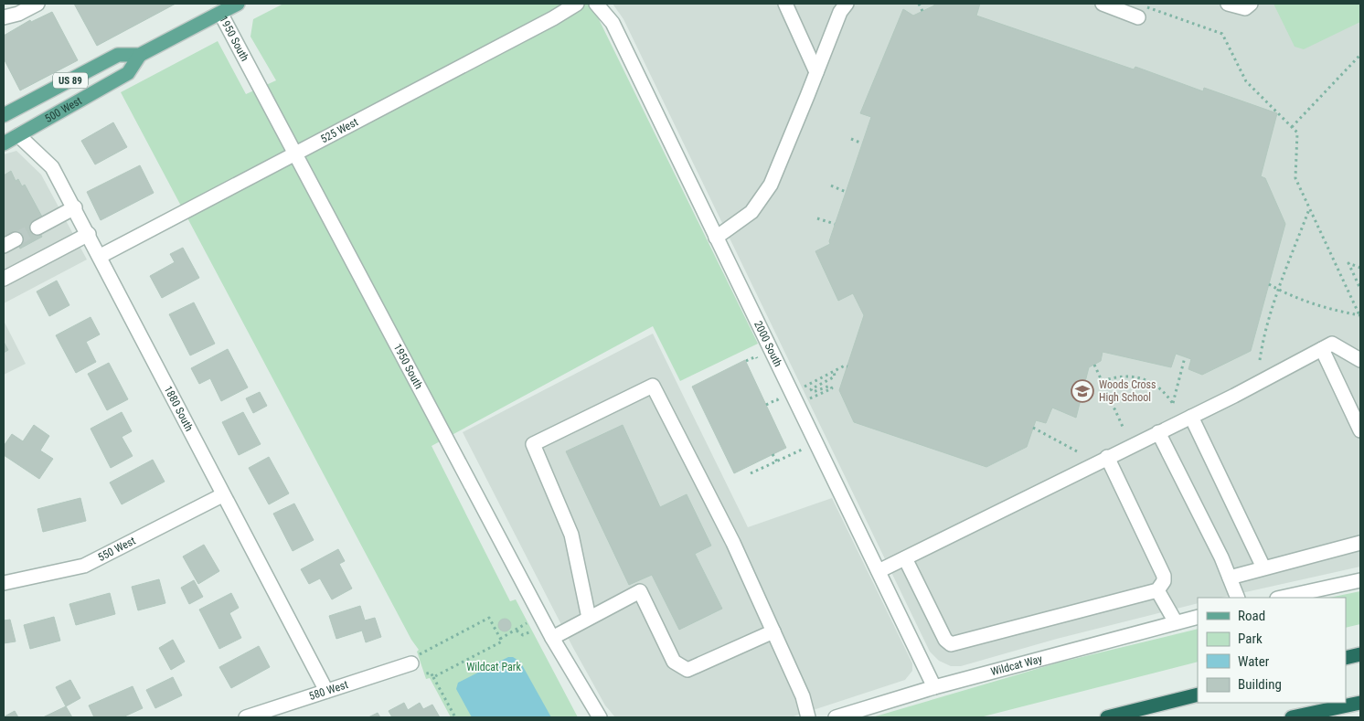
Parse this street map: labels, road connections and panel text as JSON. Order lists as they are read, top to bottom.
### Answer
{
  "streets": {
    "main road": ["US 89", "500 West"],
    "street": [
      "1950 South",
      "525 West",
      "2000 South",
      "1880 South",
      "550 West",
      "Wildcat Way",
      "580 West"
    ]
  },
  "crossings": [
    ["1950 South", "500 West"],
    ["1950 South", "525 West"],
    ["500 West", "1880 South"],
    ["525 West", "1880 South"],
    ["2000 South", "Wildcat Way"],
    ["1880 South", "550 West"],
    ["1880 South", "580 West"]
  ],
  "parks": ["Wildcat Park"],
  "places": {
    "school or university": ["Woods Cross High School"]
  },
  "legend": [
    "Road",
    "Park",
    "Water",
    "Building"
  ]
}
